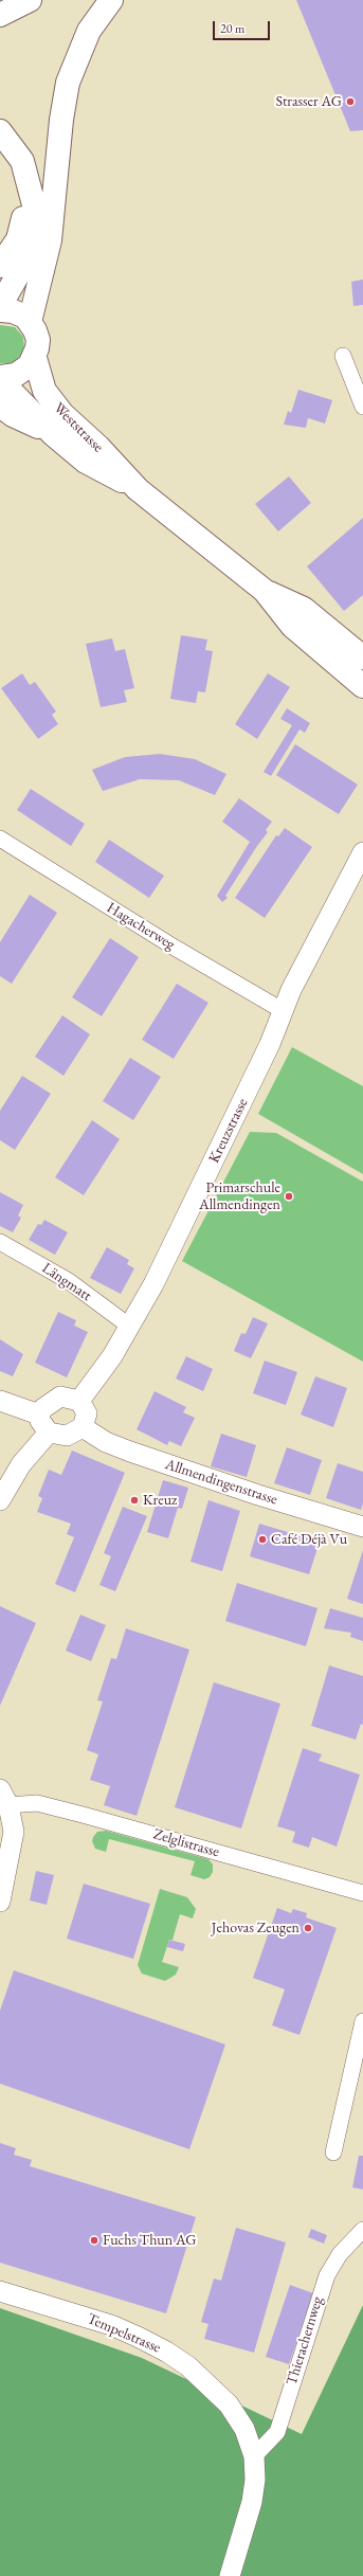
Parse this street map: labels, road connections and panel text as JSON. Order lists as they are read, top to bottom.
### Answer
{
  "streets": {
    "main road": ["Weststrasse"],
    "street": [
      "Hagacherweg",
      "Kreuzstrasse",
      "Längmatt",
      "Allmendingenstrasse",
      "Zelglistrasse",
      "Tempelstrasse",
      "Thierachernweg"
    ]
  },
  "crossings": [
    ["Hagacherweg", "Kreuzstrasse"],
    ["Kreuzstrasse", "Längmatt"],
    ["Kreuzstrasse", "Allmendingenstrasse"],
    ["Tempelstrasse", "Thierachernweg"]
  ],
  "places": [
    "Strasser AG",
    "Primarschule Allmendingen",
    "Kreuz",
    "Café Déjà Vu",
    "Jehovas Zeugen",
    "Fuchs Thun AG"
  ],
  "scale_bar": "20 m"
}
